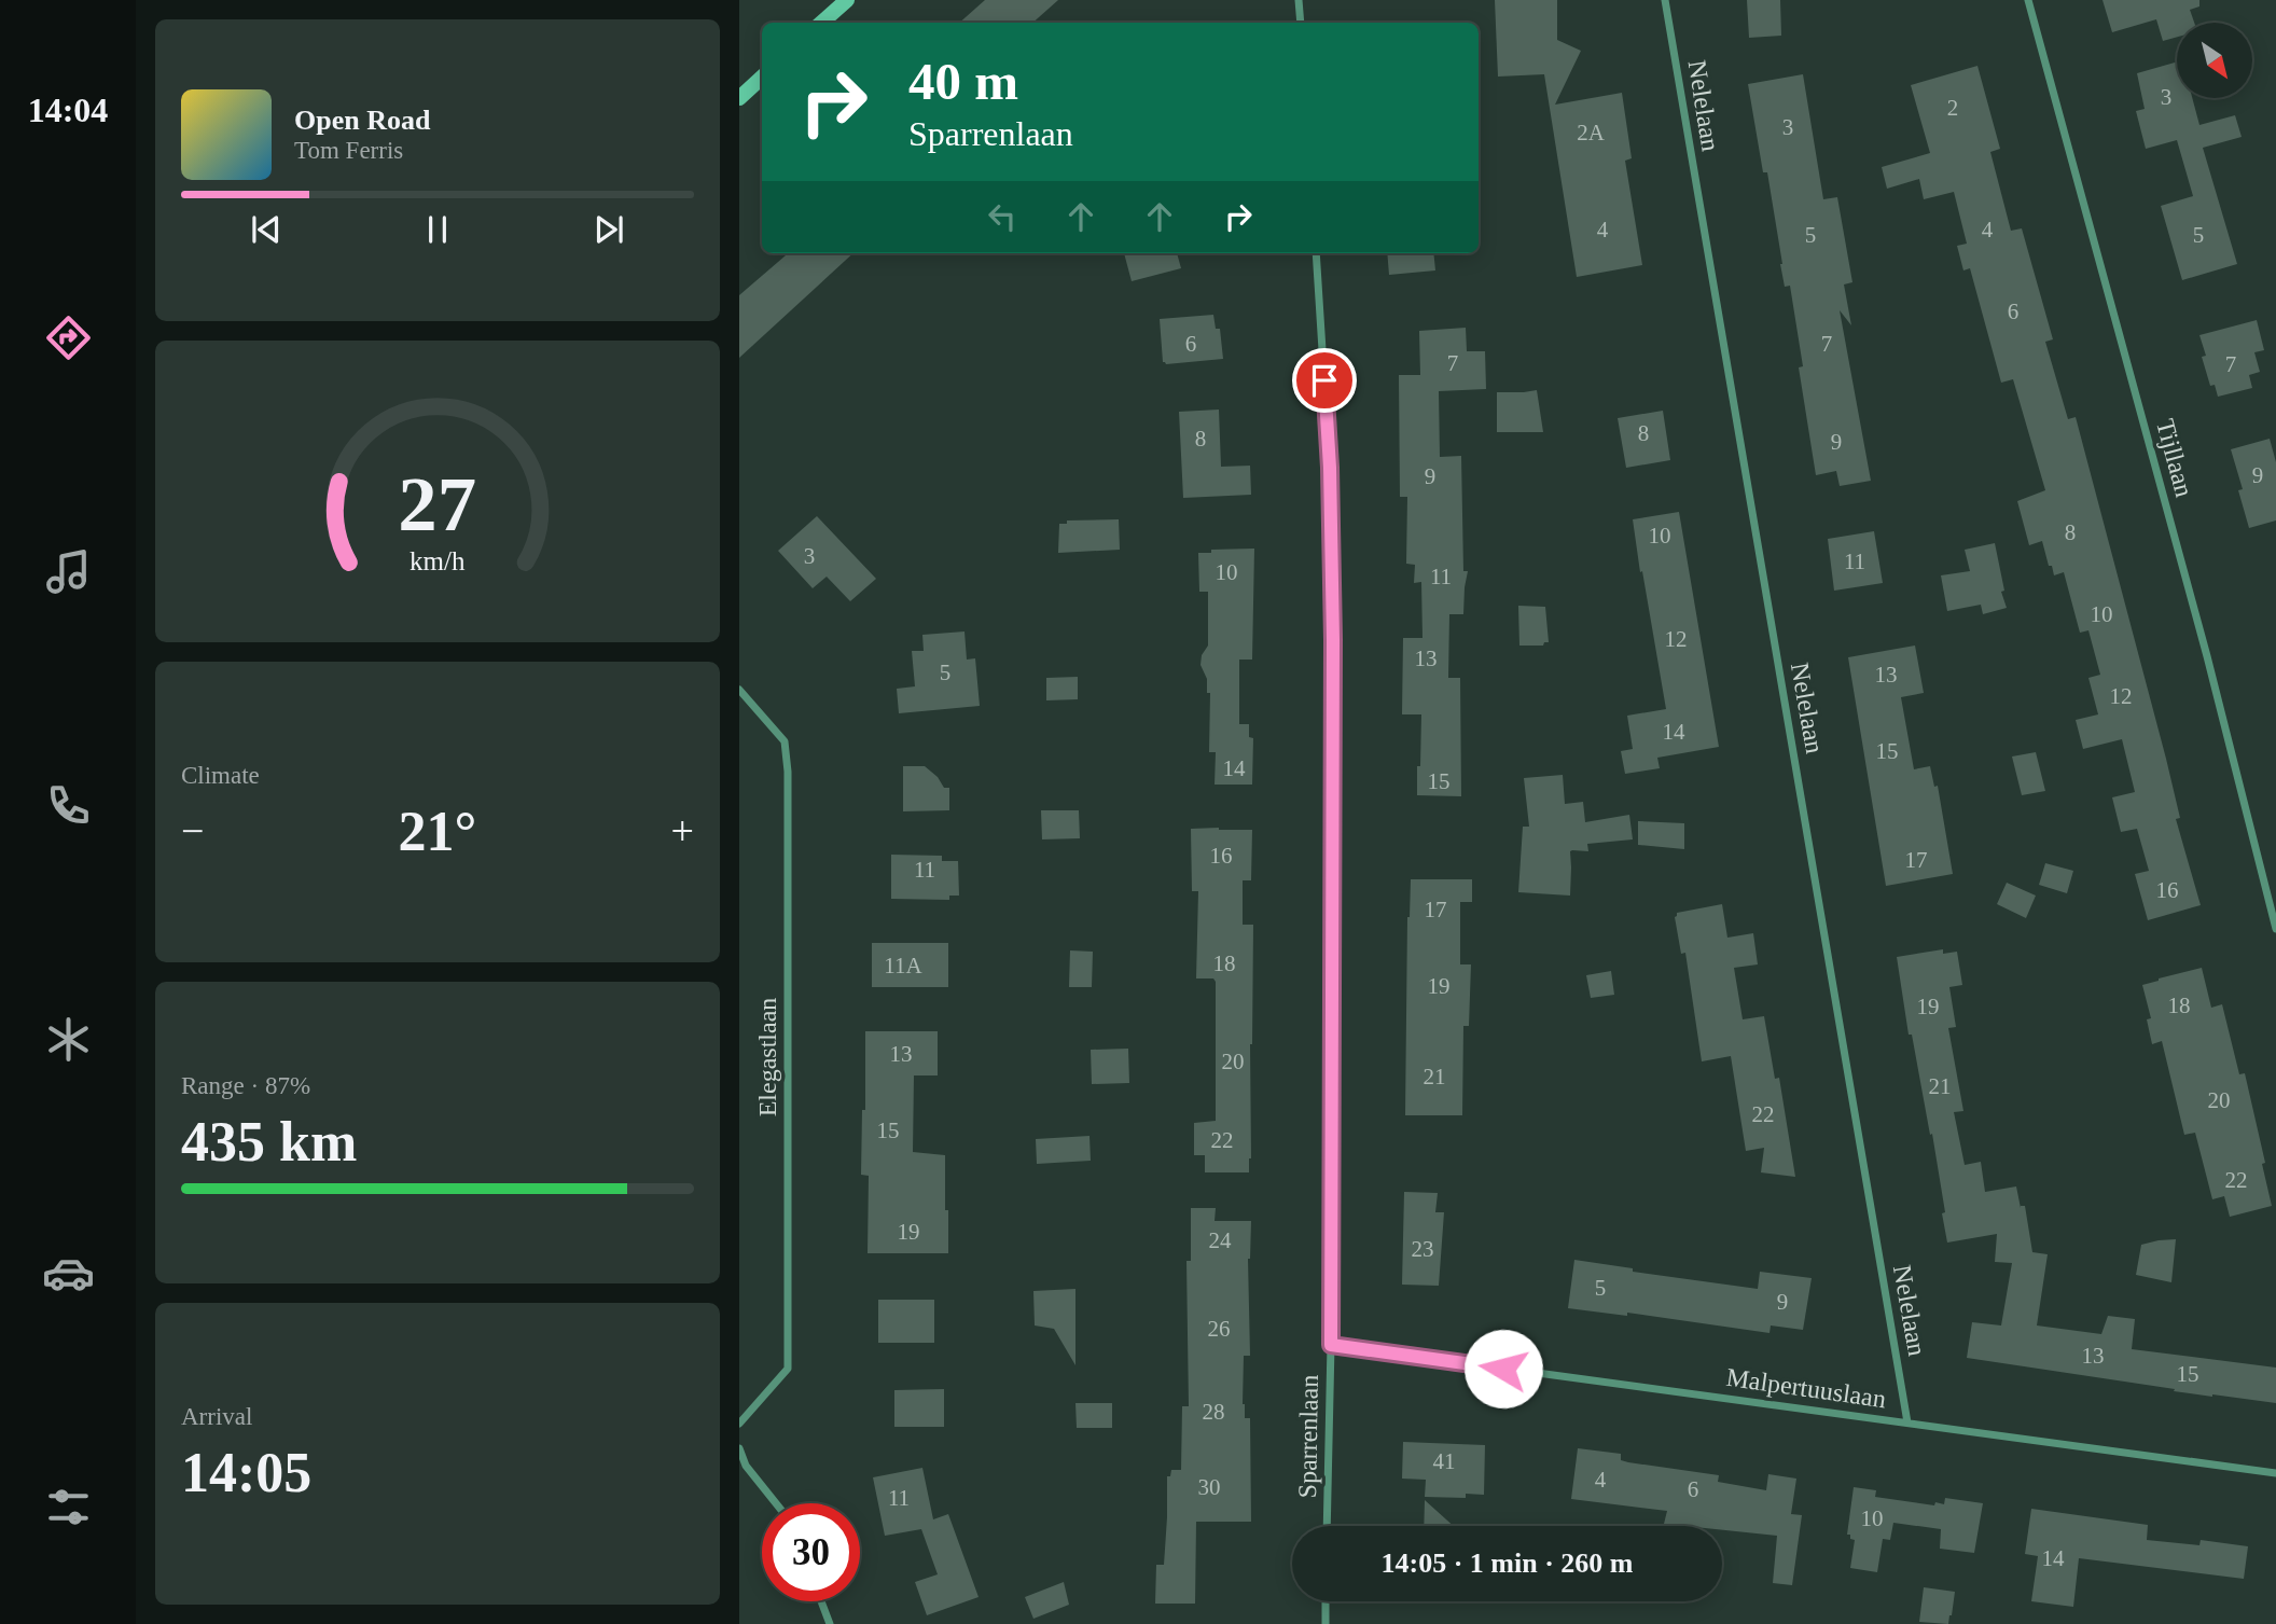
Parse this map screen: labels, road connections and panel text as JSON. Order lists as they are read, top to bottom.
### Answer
{
  "streets": {
    "street": [
      "Nelelaan",
      "Tijllaan",
      "Elegastlaan",
      "Malpertuuslaan",
      "Sparrenlaan"
    ]
  },
  "crossings": [
    ["Nelelaan", "Malpertuuslaan"],
    ["Malpertuuslaan", "Sparrenlaan"]
  ],
  "house_numbers": [
    "3",
    "2",
    "3",
    "2A",
    "4",
    "4",
    "5",
    "5",
    "6",
    "6",
    "7",
    "7",
    "7",
    "8",
    "8",
    "9",
    "9",
    "9",
    "8",
    "10",
    "3",
    "11",
    "10",
    "11",
    "10",
    "12",
    "13",
    "5",
    "13",
    "12",
    "14",
    "15",
    "14",
    "15",
    "16",
    "17",
    "11",
    "16",
    "17",
    "18",
    "11A",
    "19",
    "18",
    "19",
    "13",
    "20",
    "21",
    "21",
    "20",
    "22",
    "15",
    "22",
    "22",
    "19",
    "24",
    "23",
    "5",
    "9",
    "26",
    "13",
    "15",
    "28",
    "41",
    "4",
    "30",
    "6",
    "11",
    "10",
    "14"
  ],
  "north": "bottom right",
  "page": {
    "tabs": "14:04",
    "turn": ["40 m", "Sparrenlaan"],
    "song": ["Open Road", "Tom Ferris"],
    "tile": [
      "Climate",
      ["Range · 87%", "435 km"],
      ["Arrival", "14:05"]
    ],
    "heat": ["−", "21°", "+"],
    "limit": "30",
    "trip": "14:05 · 1 min · 260 m",
    "gauge": ["27", "km/h"]
  }
}
